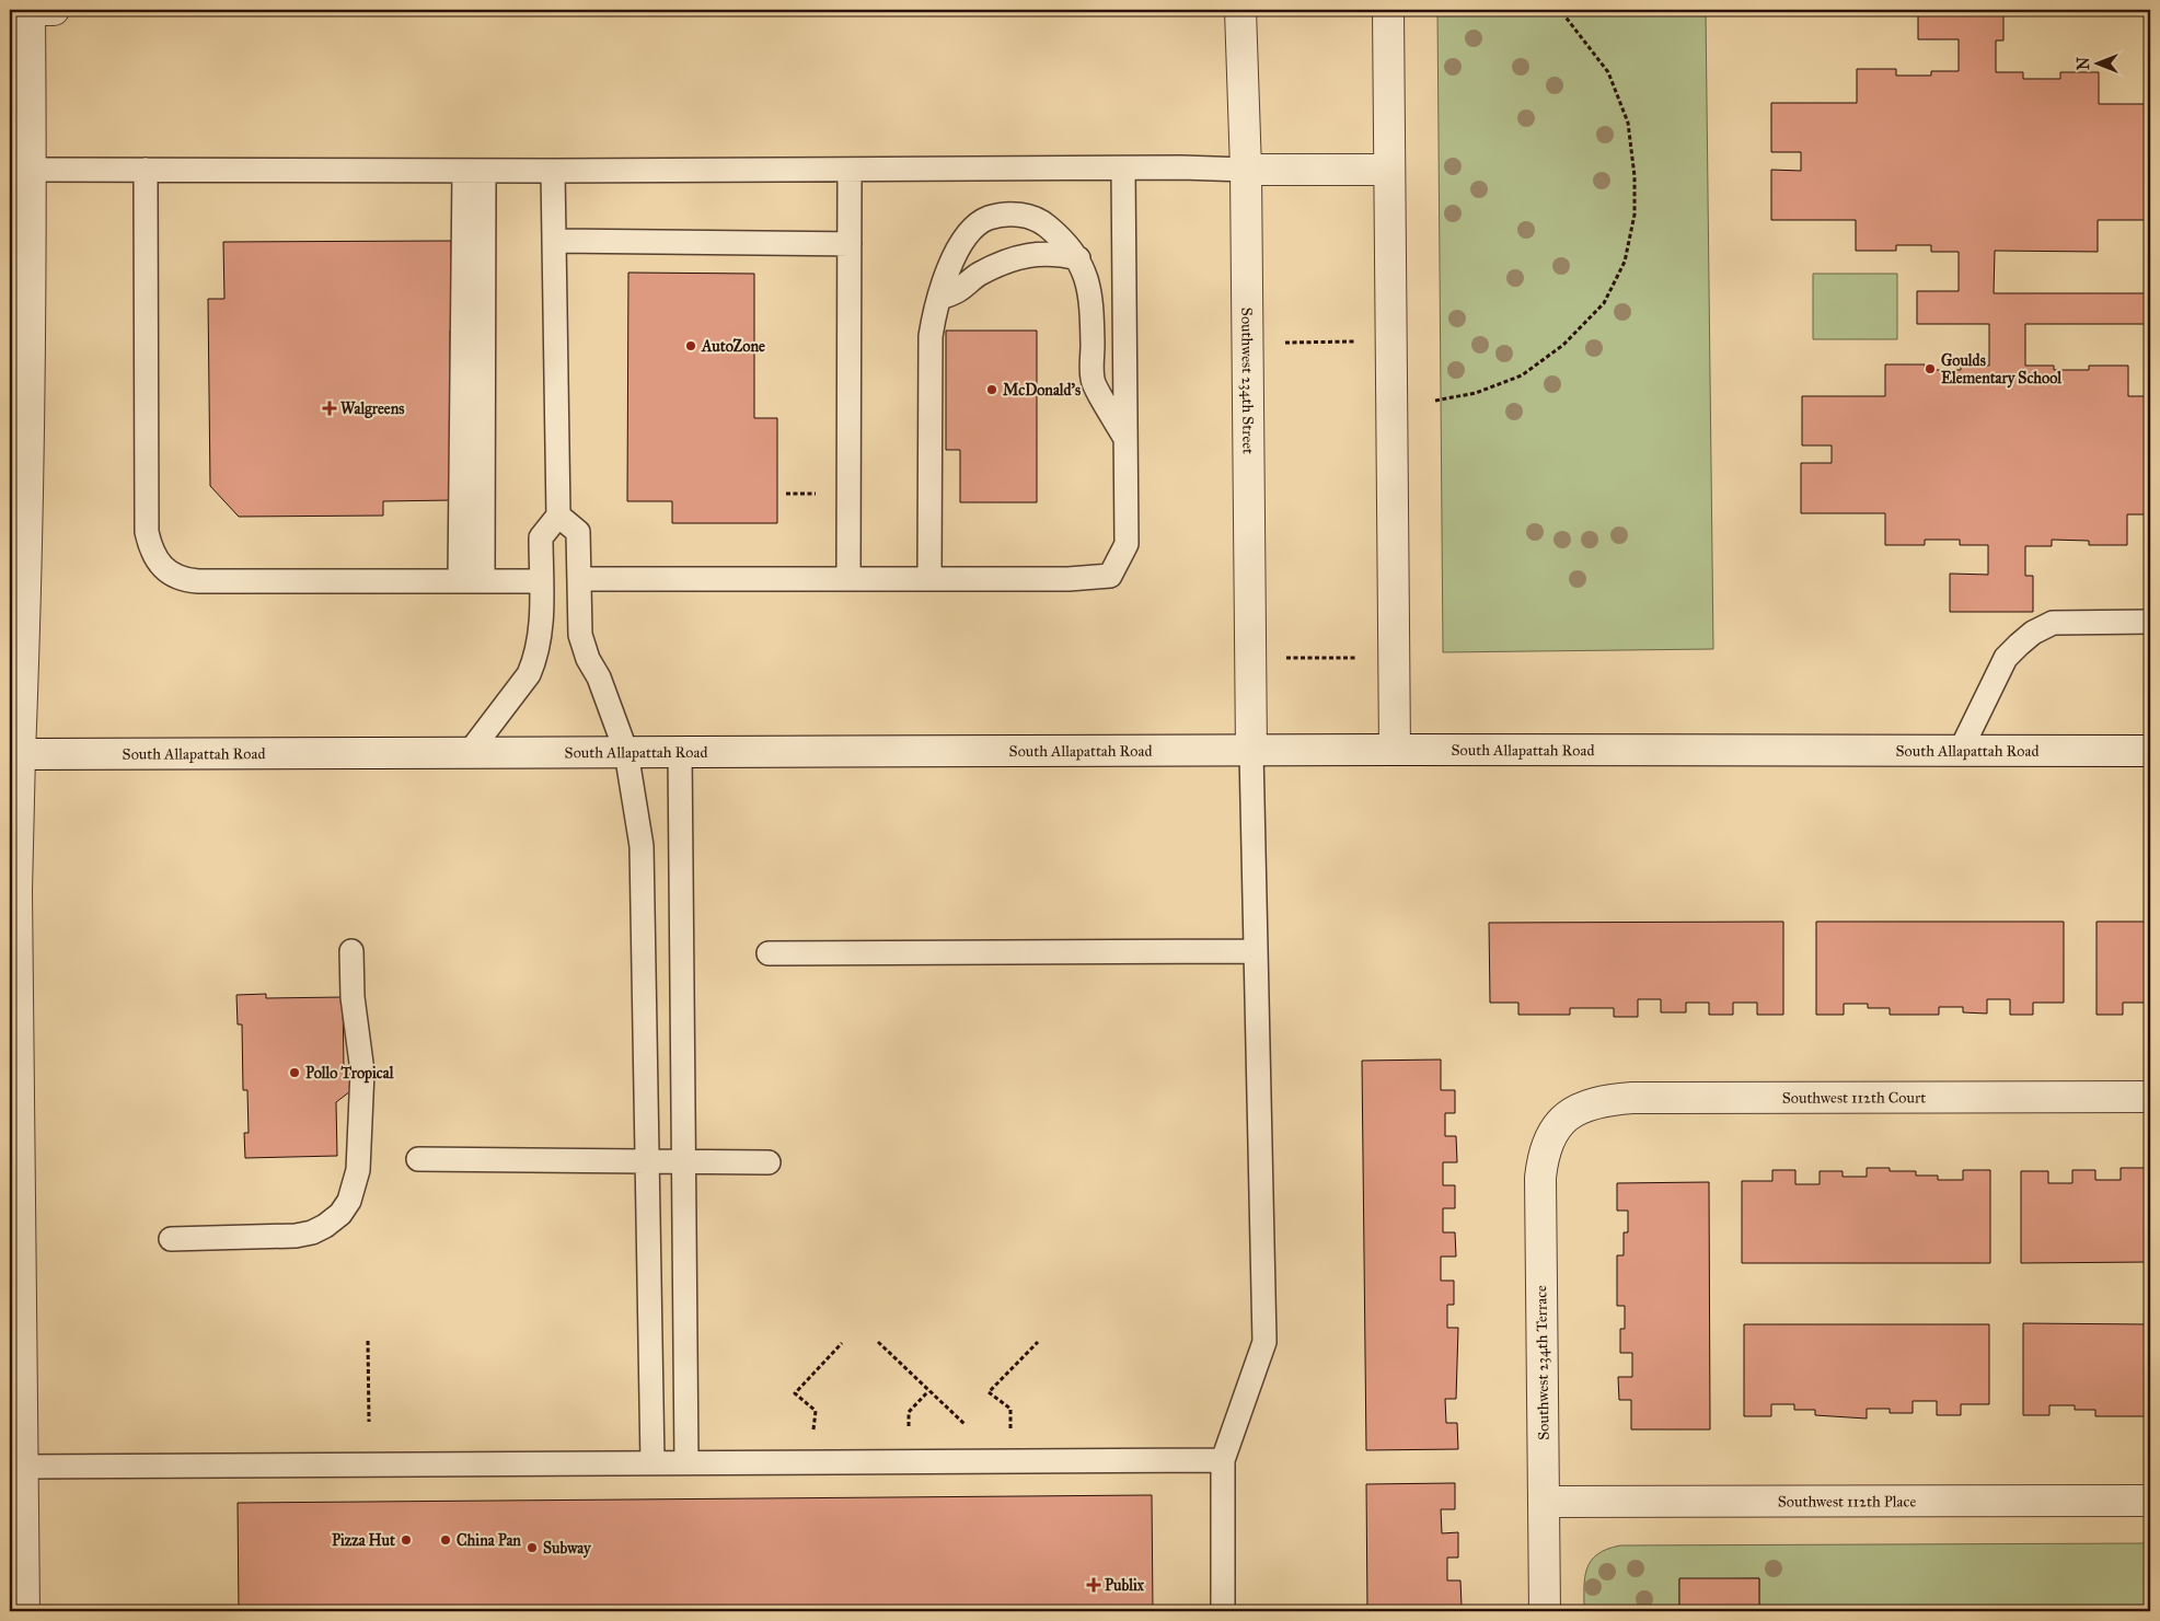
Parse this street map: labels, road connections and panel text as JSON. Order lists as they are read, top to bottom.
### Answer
{
  "streets": {
    "street": [
      "Southwest 234th Street",
      "South Allapattah Road",
      "Southwest 112th Court",
      "Southwest 234th Terrace",
      "Southwest 112th Place"
    ]
  },
  "crossings": [
    ["Southwest 234th Street", "South Allapattah Road"],
    ["Southwest 112th Court", "Southwest 234th Terrace"],
    ["Southwest 234th Terrace", "Southwest 112th Place"]
  ],
  "places": {
    "other": [
      "AutoZone",
      "Goulds Elementary School",
      "McDonald's",
      "Pollo Tropical",
      "Pizza Hut",
      "China Pan",
      "Subway"
    ],
    "health": ["Walgreens", "Publix"]
  },
  "north": "left"
}
